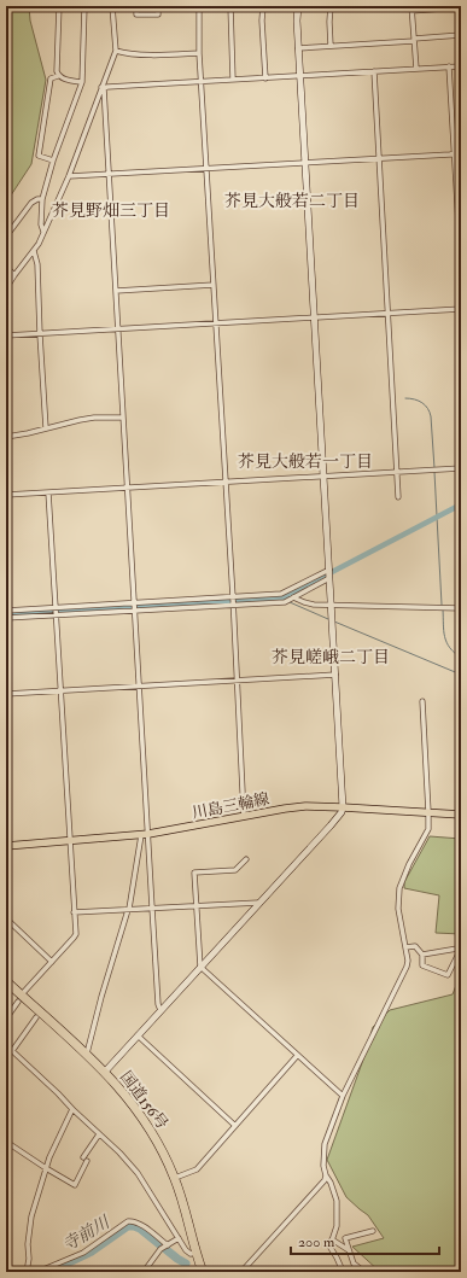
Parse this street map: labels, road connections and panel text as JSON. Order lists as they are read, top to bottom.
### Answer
{
  "streets": {
    "highway": ["国道156号"],
    "main road": ["川島三輪線"]
  },
  "districts": [
    "芥見大般若二丁目",
    "芥見野畑三丁目",
    "芥見大般若一丁目",
    "芥見嵯峨二丁目"
  ],
  "water": ["寺前川"],
  "scale_bar": "200 m"
}
